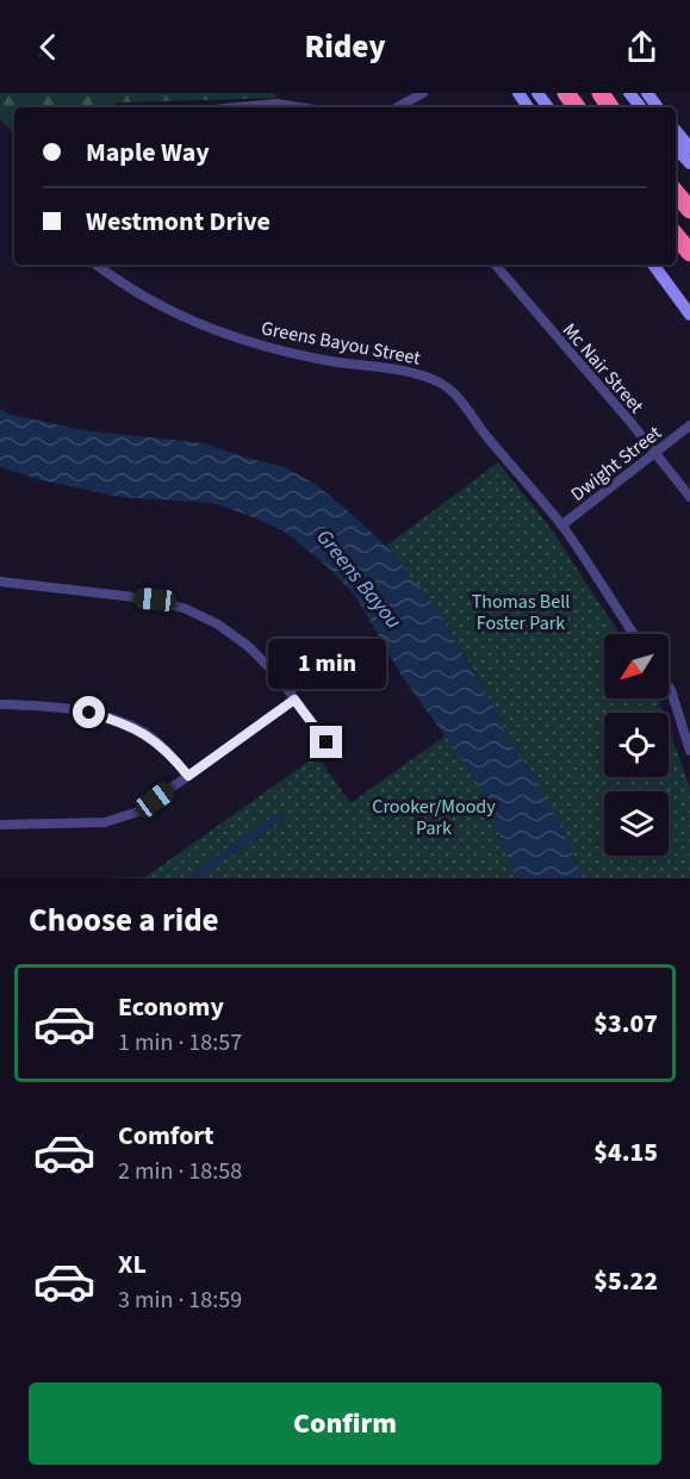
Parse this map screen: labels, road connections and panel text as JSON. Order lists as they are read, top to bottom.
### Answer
{
  "streets": {
    "street": ["Greens Bayou Street", "Mc Nair Street", "Dwight Street"]
  },
  "crossings": [
    ["Greens Bayou Street", "Dwight Street"],
    ["Mc Nair Street", "Dwight Street"]
  ],
  "water": ["Greens Bayou"],
  "parks": ["Thomas Bell Foster Park", "Crooker/Moody Park"],
  "north": "bottom left",
  "page": {
    "header": "Ridey",
    "banner": ["Maple Way", "Westmont Drive"],
    "bubble": "1 min",
    "heading": "Choose a ride",
    "list": [
      {
        "name": "Economy",
        "note": "1 min · 18:57",
        "value": "$3.07"
      },
      {
        "name": "Comfort",
        "note": "2 min · 18:58",
        "value": "$4.15"
      },
      {
        "name": "XL",
        "note": "3 min · 18:59",
        "value": "$5.22"
      }
    ],
    "buttons": "Confirm"
  }
}
